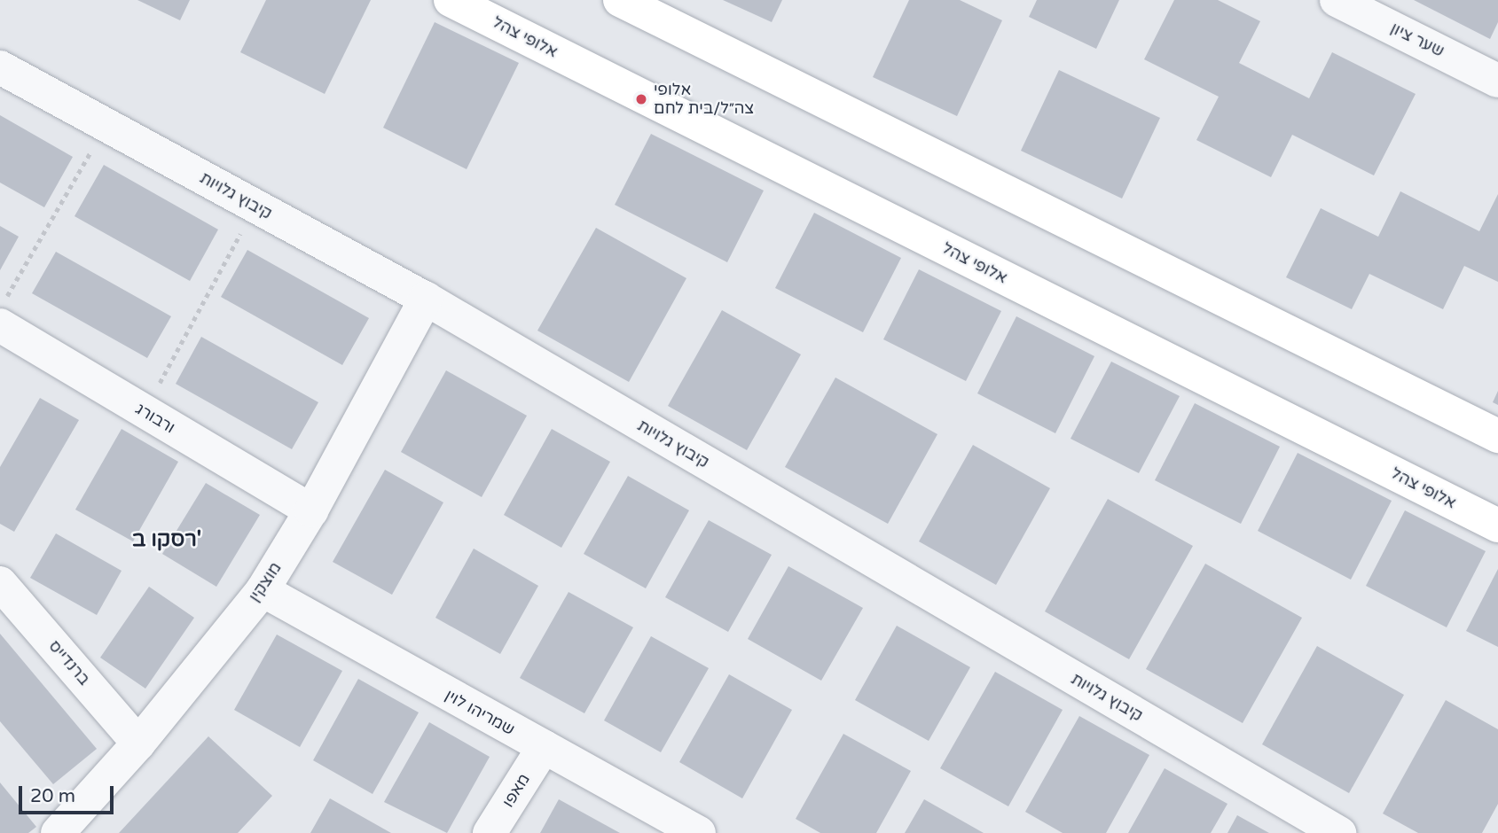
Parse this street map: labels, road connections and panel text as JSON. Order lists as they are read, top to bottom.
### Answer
{
  "streets": {
    "main road": ["אלופי צהל"],
    "street": [
      "שער ציון",
      "קיבוץ גלויות",
      "ורבורג",
      "מוצקין",
      "ברנדייס",
      "שמריהו לוין",
      "מאפו"
    ]
  },
  "crossings": [
    ["קיבוץ גלויות", "מוצקין"],
    ["ורבורג", "מוצקין"],
    ["מוצקין", "ברנדייס"],
    ["מוצקין", "שמריהו לוין"],
    ["שמריהו לוין", "מאפו"]
  ],
  "districts": ["רסקו ב'"],
  "places": ["אלופי צה״ל/בית לחם"],
  "scale_bar": "20 m"
}
